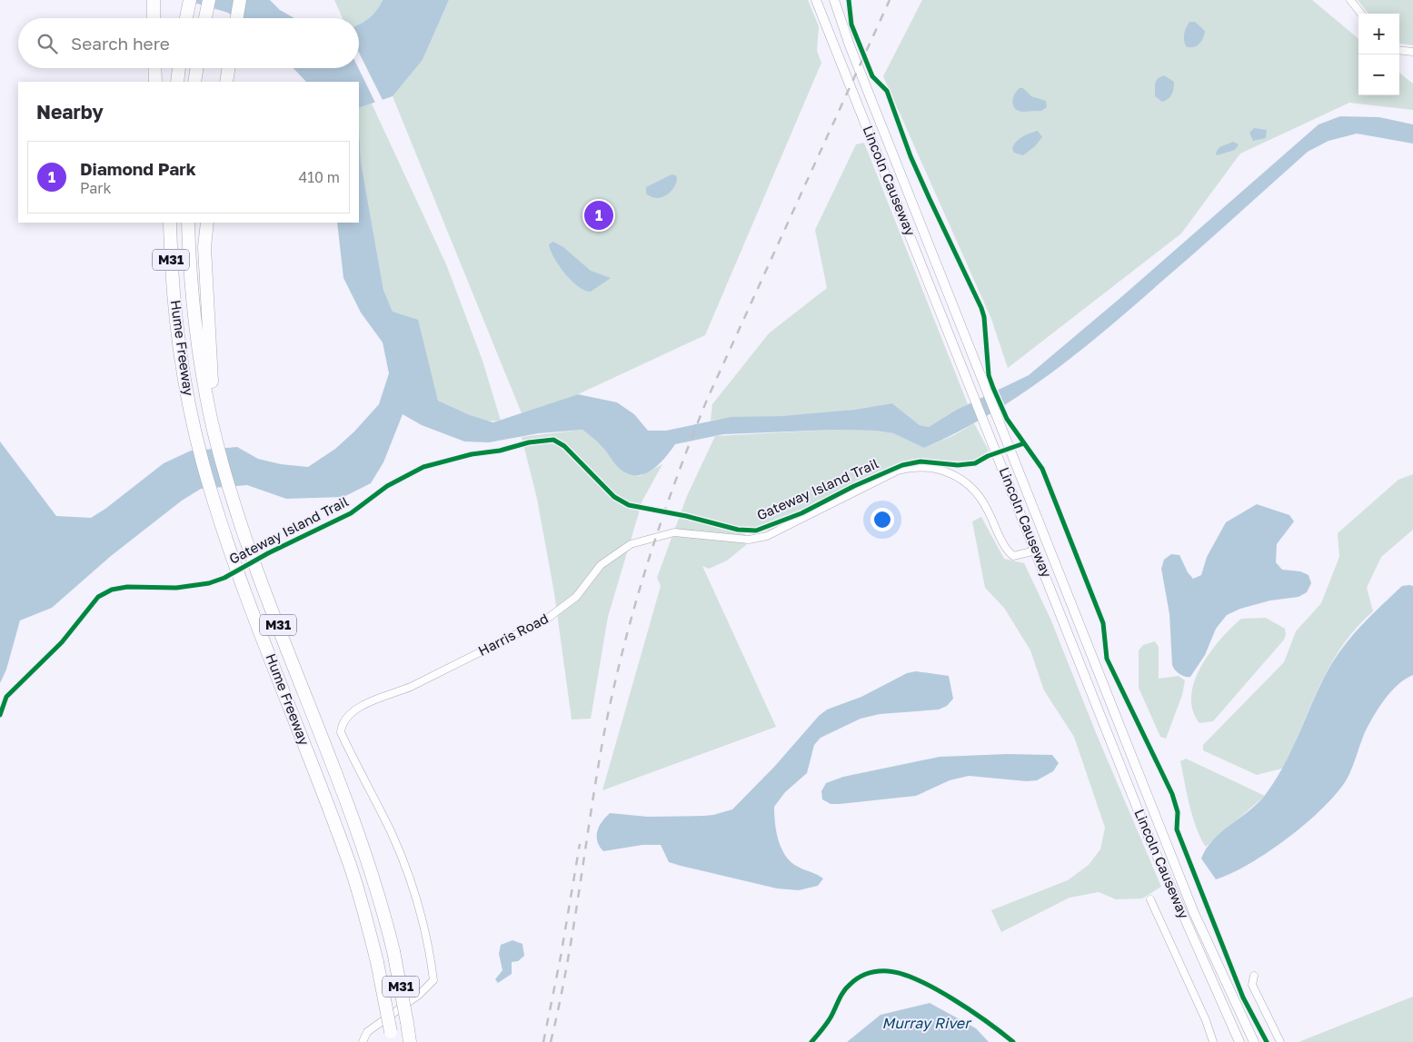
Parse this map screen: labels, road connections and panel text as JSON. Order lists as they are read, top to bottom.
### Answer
{
  "streets": {
    "highway": ["M31", "Hume Freeway"],
    "main road": ["Lincoln Causeway"],
    "street": ["Harris Road"],
    "cycle path": ["Gateway Island Trail"]
  },
  "crossings": [
    ["Lincoln Causeway", "Harris Road"]
  ],
  "water": ["Murray River"],
  "page": {
    "map_buttons": ["+", "−"],
    "search": "Search here",
    "heading": "Nearby",
    "list": [
      {
        "mark": "1",
        "name": "Diamond Park",
        "note": "Park",
        "value": "410 m"
      }
    ],
    "pins": "1"
  }
}
